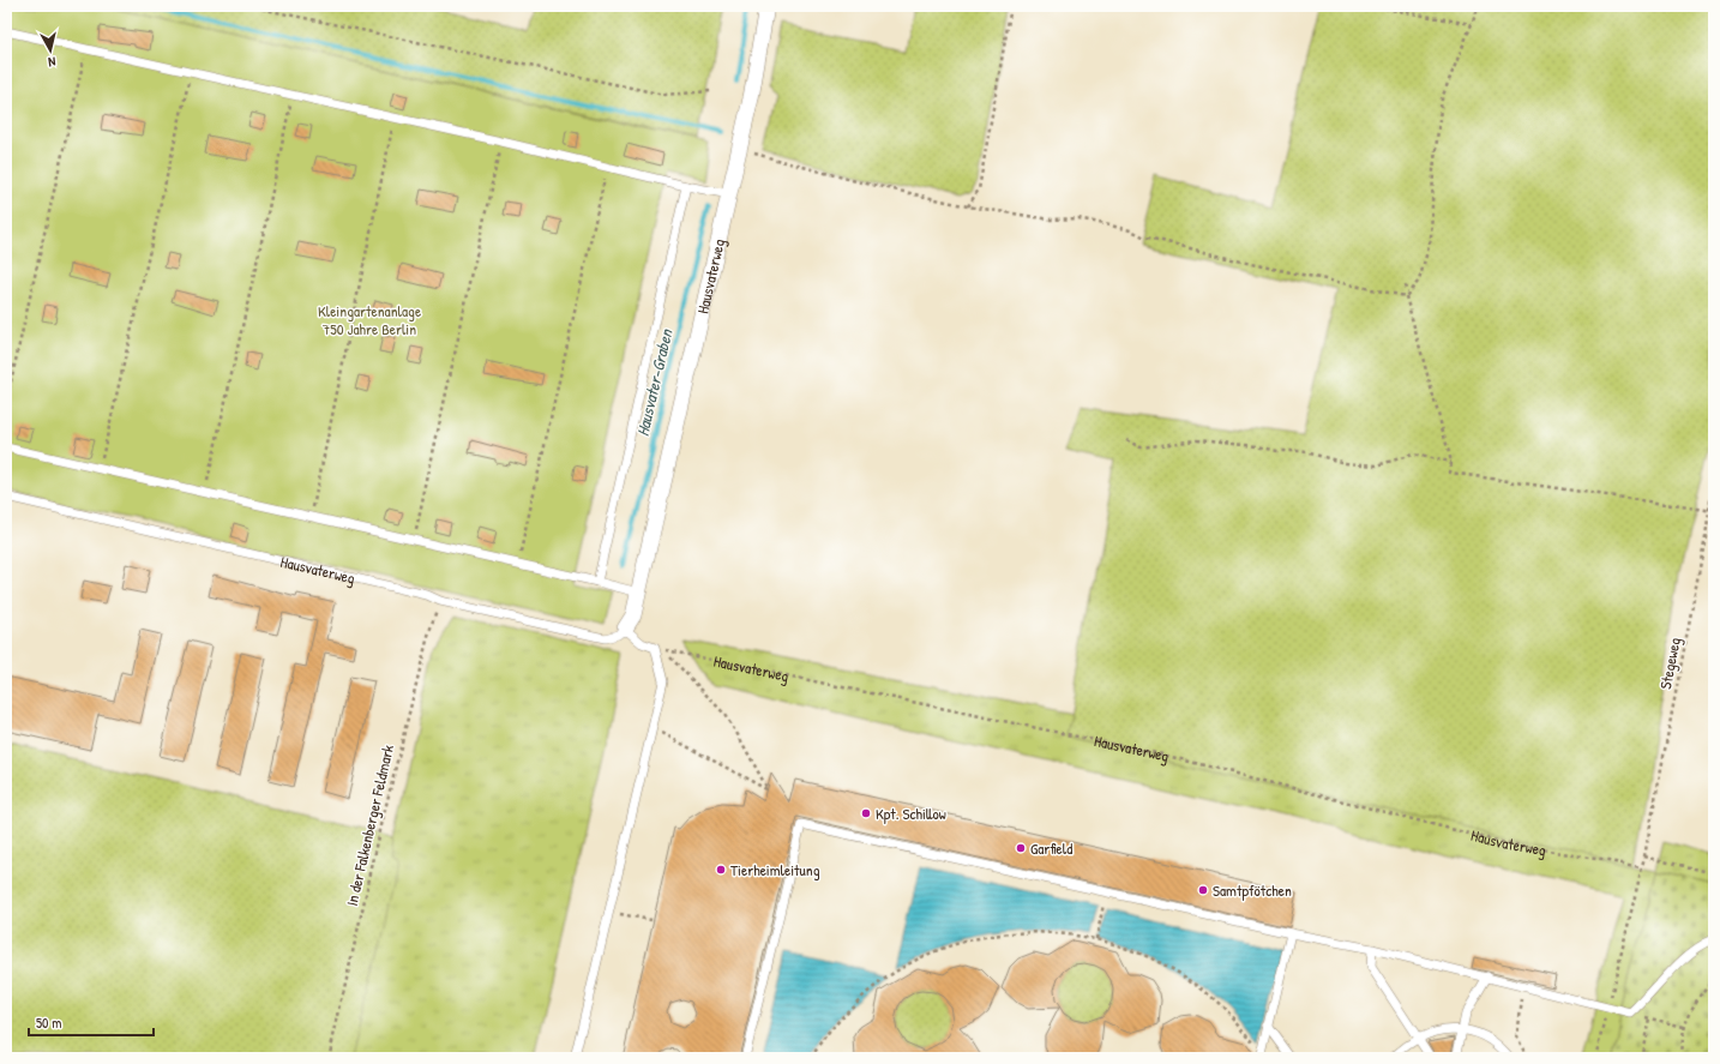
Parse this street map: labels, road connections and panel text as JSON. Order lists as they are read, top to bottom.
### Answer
{
  "streets": {
    "street": ["Hausvaterweg"],
    "path": ["Stegeweg", "In der Falkenberger Feldmark"]
  },
  "crossings": [
    ["Hausvaterweg", "Stegeweg"],
    ["Hausvaterweg", "In der Falkenberger Feldmark"]
  ],
  "water": ["Hausvater-Graben"],
  "parks": ["Kleingartenanlage 750 Jahre Berlin"],
  "places": [
    "Kpt. Schillow",
    "Garfield",
    "Tierheimleitung",
    "Samtpfötchen"
  ],
  "scale_bar": "50 m",
  "north": "bottom"
}
